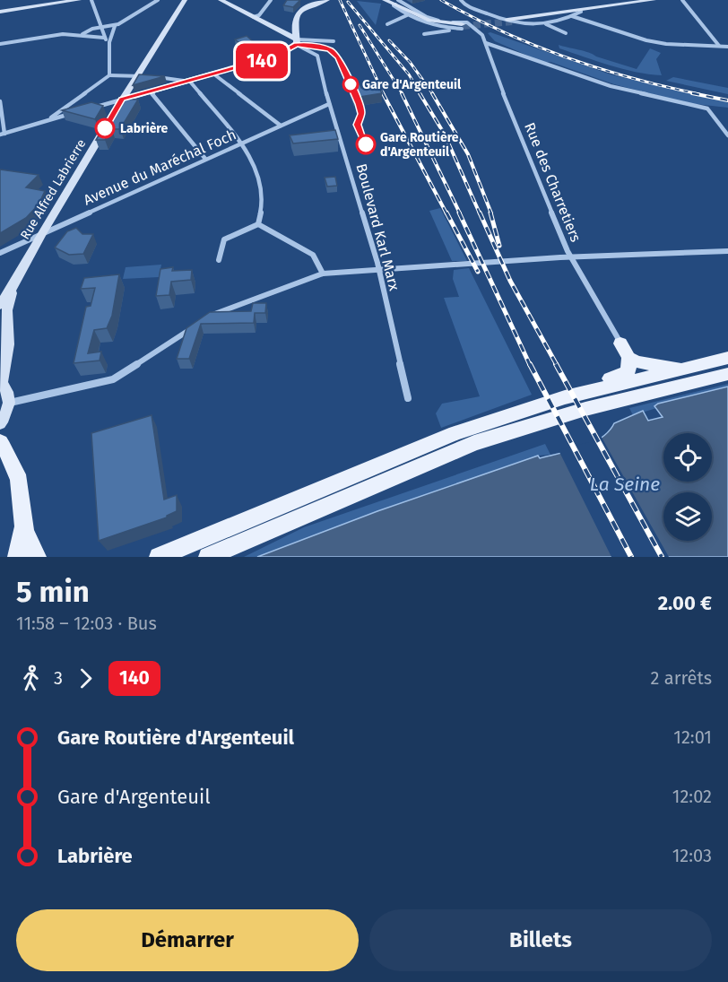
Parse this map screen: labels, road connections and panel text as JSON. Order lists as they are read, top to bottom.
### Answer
{
  "streets": {
    "main road": ["Rue Alfred Labrierre"],
    "street": ["Avenue du Maréchal Foch", "Rue des Charretiers", "Boulevard Karl Marx"]
  },
  "crossings": [
    ["Avenue du Maréchal Foch", "Rue Alfred Labrierre"],
    ["Avenue du Maréchal Foch", "Boulevard Karl Marx"]
  ],
  "water": ["La Seine"],
  "places": ["Gare d'Argenteuil", "Labrière", "Gare Routière d'Argenteuil"],
  "lines": ["bus line 140"],
  "page": {
    "on_map": "140",
    "heading": ["5 min", "11:58 – 12:03 · Bus", "2.00 €"],
    "legs": ["3", "140", "2 arrêts"],
    "list": [
      {
        "name": "Gare Routière d'Argenteuil",
        "value": "12:01"
      },
      {
        "name": "Gare d'Argenteuil",
        "value": "12:02"
      },
      {
        "name": "Labrière",
        "value": "12:03"
      }
    ],
    "buttons": ["Démarrer", "Billets"]
  }
}
